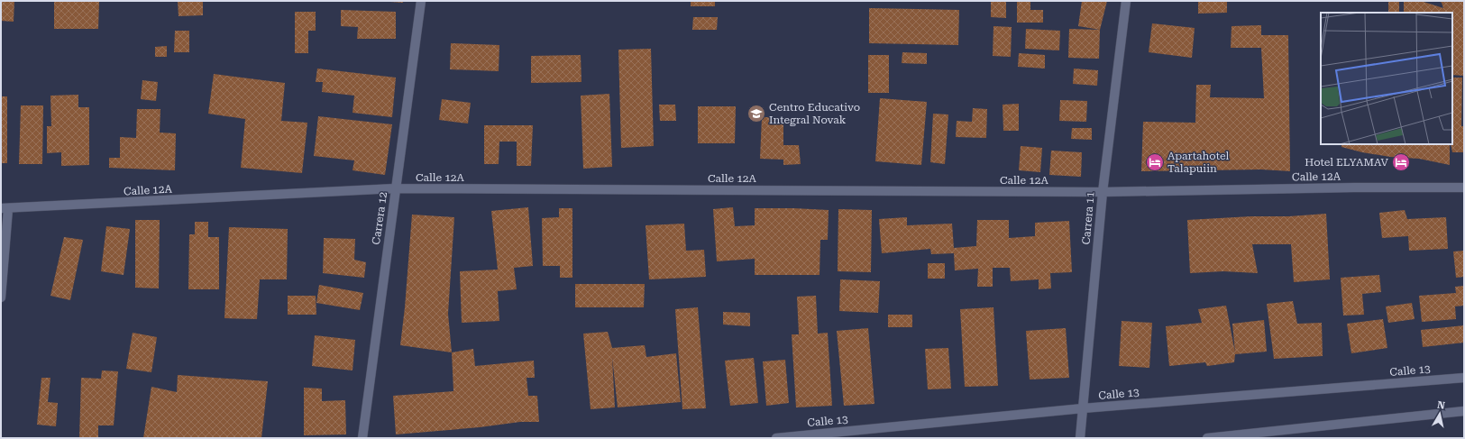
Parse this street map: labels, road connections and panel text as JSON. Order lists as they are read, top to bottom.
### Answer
{
  "streets": {
    "street": [
      "Calle 12A",
      "Carrera 12",
      "Carrera 11",
      "Calle 13"
    ]
  },
  "crossings": [
    ["Calle 12A", "Carrera 12"],
    ["Calle 12A", "Carrera 11"],
    ["Carrera 11", "Calle 13"]
  ],
  "places": {
    "school or university": ["Centro Educativo Integral Novak"],
    "hotel": ["Apartahotel Talapuiin", "Hotel ELYAMAV"]
  },
  "north": "top"
}
